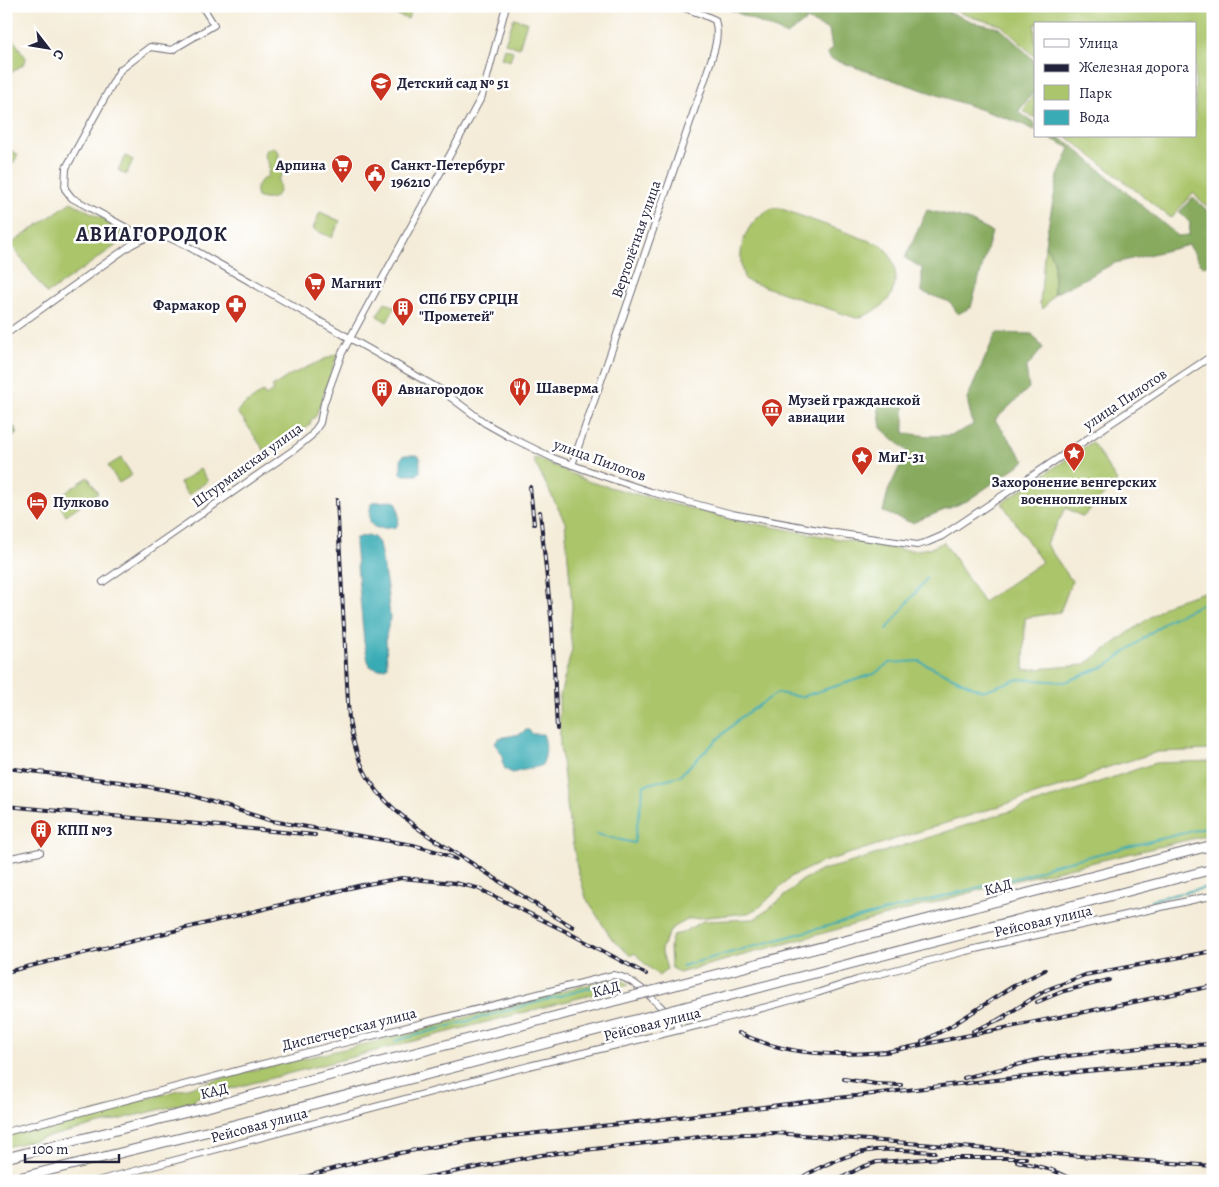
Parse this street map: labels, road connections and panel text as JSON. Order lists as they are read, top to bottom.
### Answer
{
  "streets": {
    "highway": ["КАД"],
    "street": [
      "Вертолётная улица",
      "улица Пилотов",
      "Штурманская улица",
      "Рейсовая улица",
      "Диспетчерская улица"
    ]
  },
  "crossings": [
    ["Вертолётная улица", "улица Пилотов"],
    ["улица Пилотов", "Штурманская улица"],
    ["Рейсовая улица", "Диспетчерская улица"]
  ],
  "districts": ["АВИАГОРОДОК"],
  "places": {
    "school or university": ["Детский сад № 51"],
    "supermarket": ["Арпина", "Магнит"],
    "public building": ["Санкт-Петербург 196210"],
    "pharmacy": ["Фармакор"],
    "building": ["СПб ГБУ СРЦН \"Прометей\"", "Авиагородок", "КПП №3"],
    "restaurant": ["Шаверма"],
    "museum": ["Музей гражданской авиации"],
    "place": ["Захоронение венгерских военнопленных", "МиГ-31"],
    "hotel": ["Пулково"]
  },
  "legend": [
    "Улица",
    "Железная дорога",
    "Парк",
    "Вода"
  ],
  "scale_bar": "100 m",
  "north": "bottom right"
}
